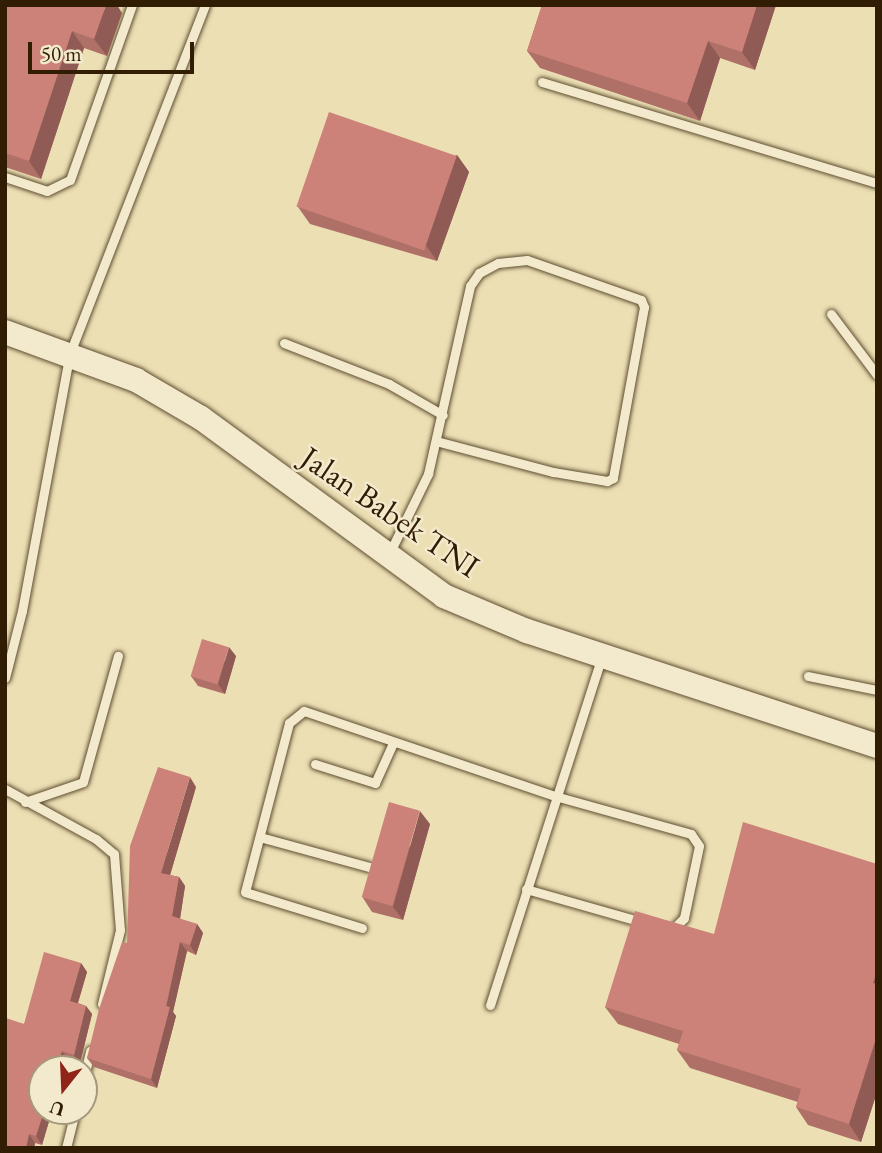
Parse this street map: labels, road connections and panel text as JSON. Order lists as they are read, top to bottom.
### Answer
{
  "streets": {
    "street": ["Jalan Babek TNI"]
  },
  "scale_bar": "50 m",
  "north": "bottom"
}
